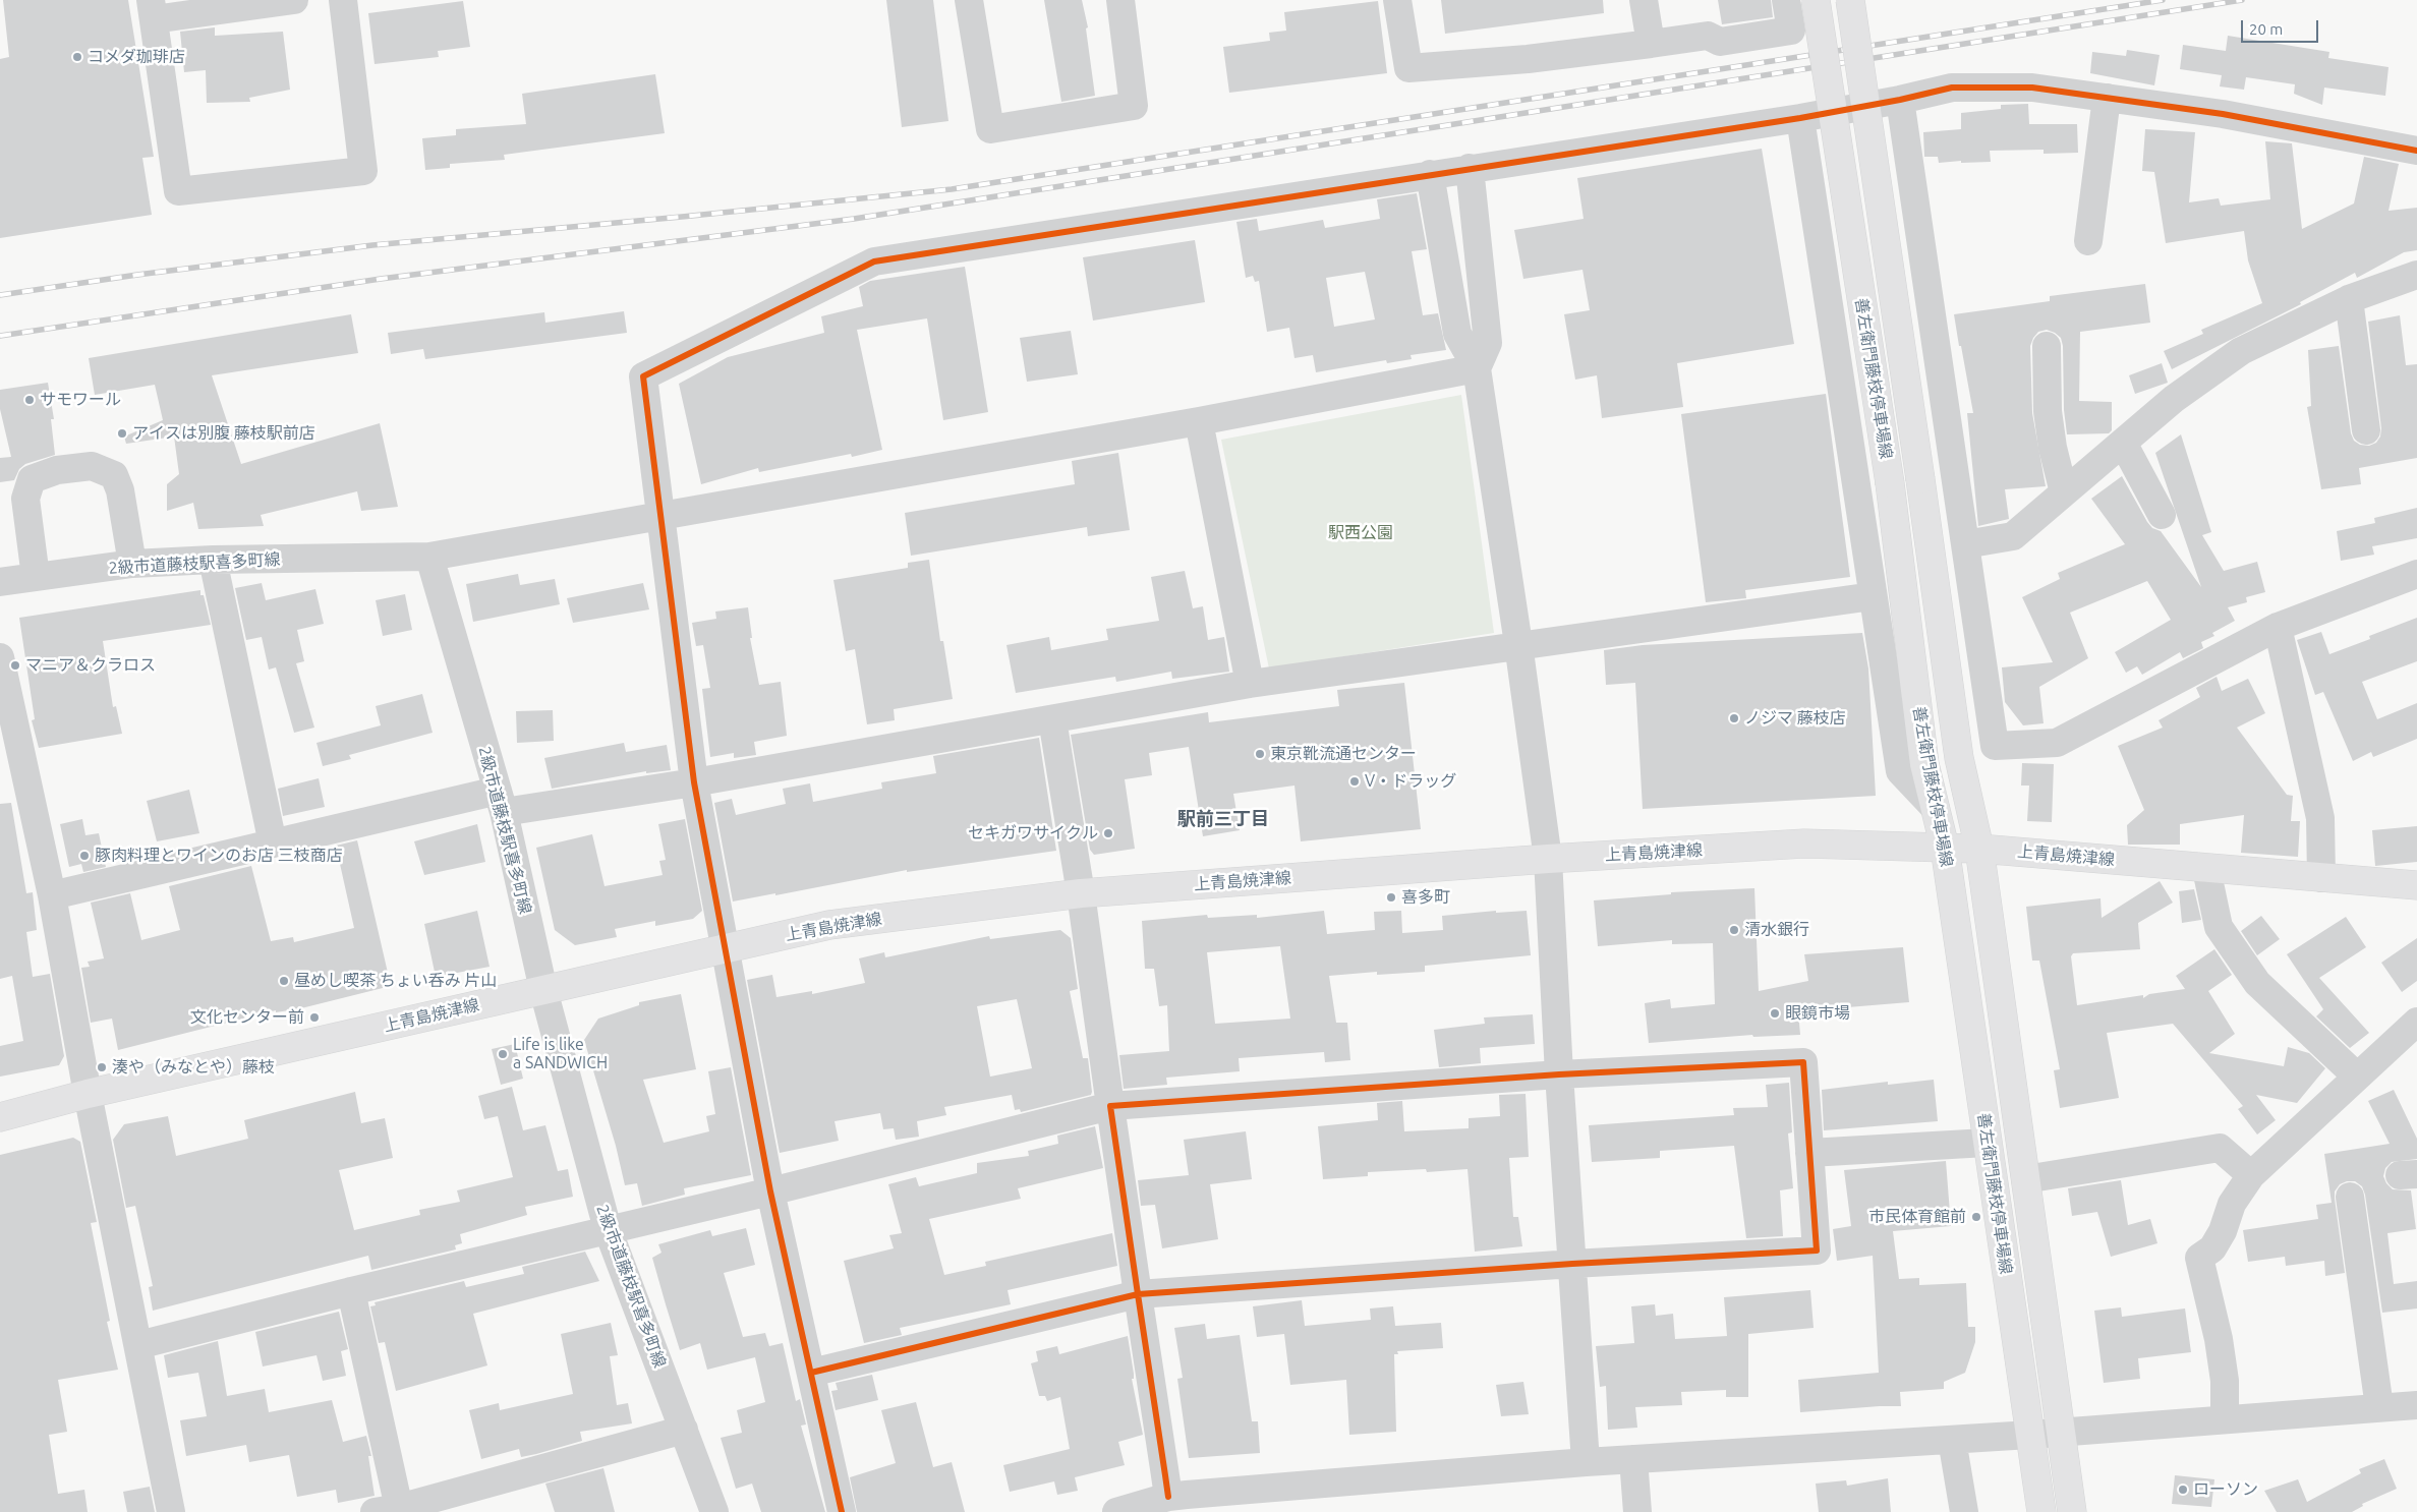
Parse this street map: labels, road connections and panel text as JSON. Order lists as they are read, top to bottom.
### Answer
{
  "streets": {
    "main road": ["善左衛門藤枝停車場線", "上青島焼津線"],
    "street": ["2級市道藤枝駅喜多町線"]
  },
  "crossings": [
    ["善左衛門藤枝停車場線", "上青島焼津線"],
    ["2級市道藤枝駅喜多町線", "上青島焼津線"]
  ],
  "districts": ["駅前三丁目"],
  "parks": ["駅西公園"],
  "places": [
    "コメダ珈琲店",
    "サモワール",
    "アイスは別腹 藤枝駅前店",
    "マニア＆クラロス",
    "ノジマ 藤枝店",
    "東京靴流通センター",
    "V・ドラッグ",
    "セキガワサイクル",
    "豚肉料理とワインのお店 三枝商店",
    "喜多町",
    "清水銀行",
    "昼めし喫茶 ちょい呑み 片山",
    "眼鏡市場",
    "文化センター前",
    "Life is like a SANDWICH",
    "湊や（みなとや）藤枝",
    "市民体育館前",
    "ローソン"
  ],
  "scale_bar": "20 m"
}
